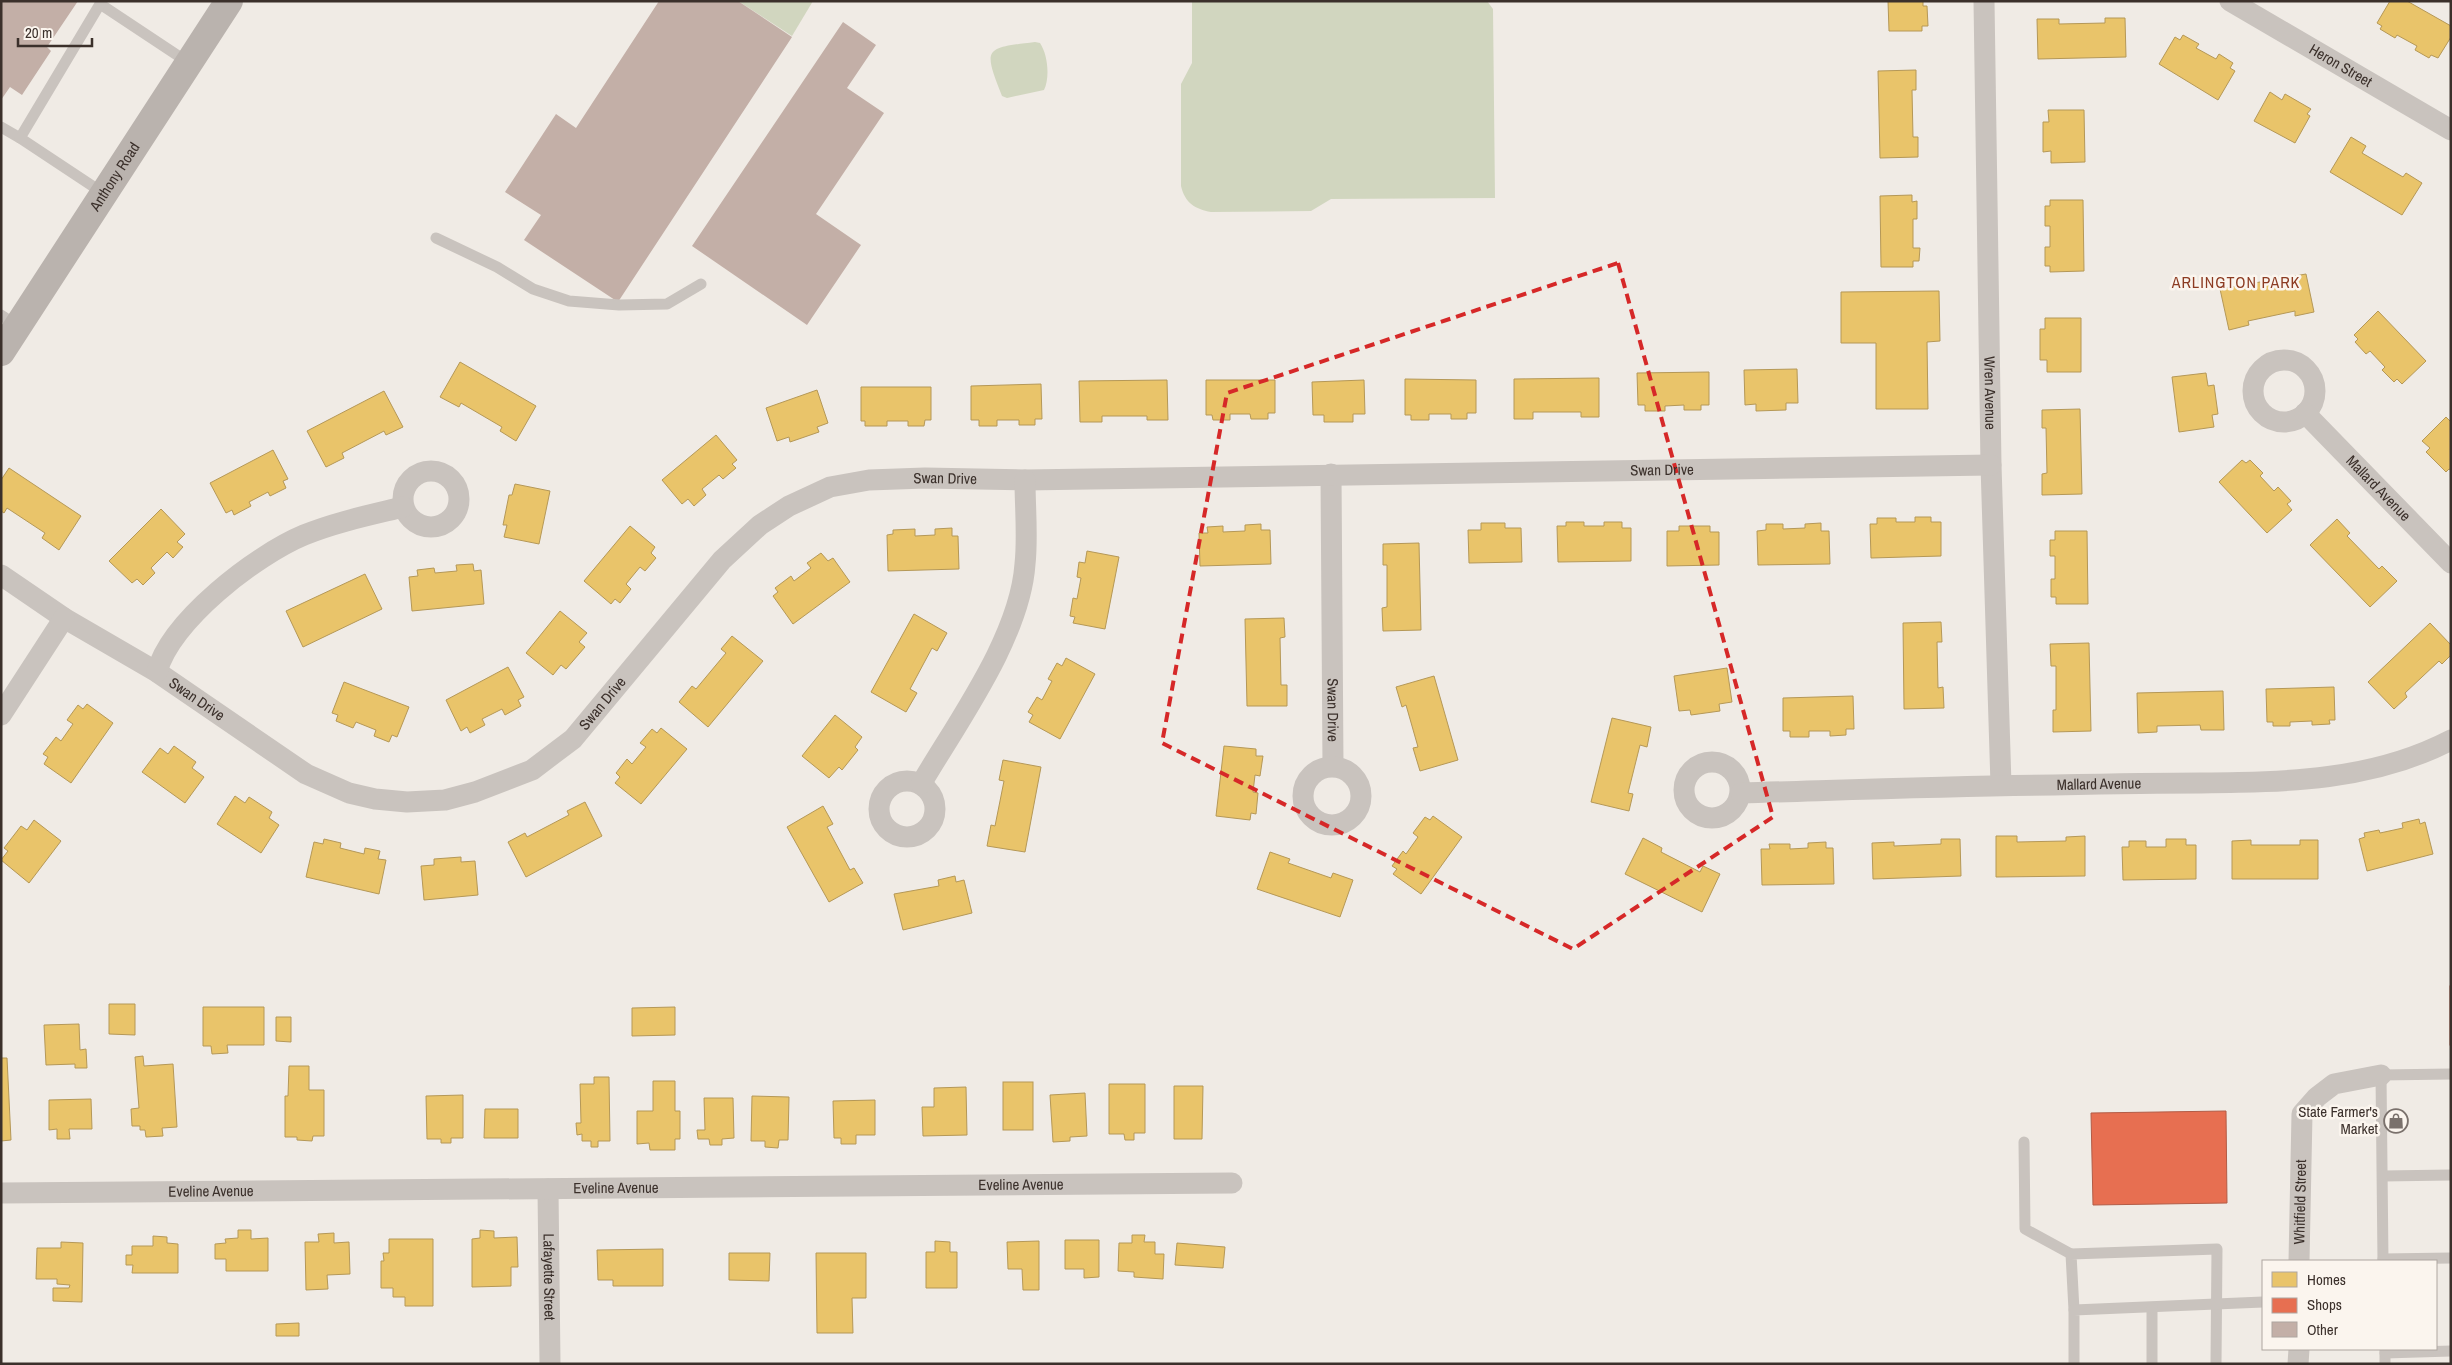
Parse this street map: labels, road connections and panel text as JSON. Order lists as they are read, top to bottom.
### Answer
{
  "streets": {
    "street": [
      "Heron Street",
      "Anthony Road",
      "Wren Avenue",
      "Swan Drive",
      "Mallard Avenue",
      "Eveline Avenue",
      "Whitfield Street",
      "Lafayette Street"
    ]
  },
  "crossings": [
    ["Wren Avenue", "Swan Drive"],
    ["Wren Avenue", "Mallard Avenue"],
    ["Eveline Avenue", "Lafayette Street"]
  ],
  "districts": ["ARLINGTON PARK"],
  "places": {
    "shop": ["State Farmer's Market"]
  },
  "legend": ["Homes", "Shops", "Other"],
  "scale_bar": "20 m"
}
